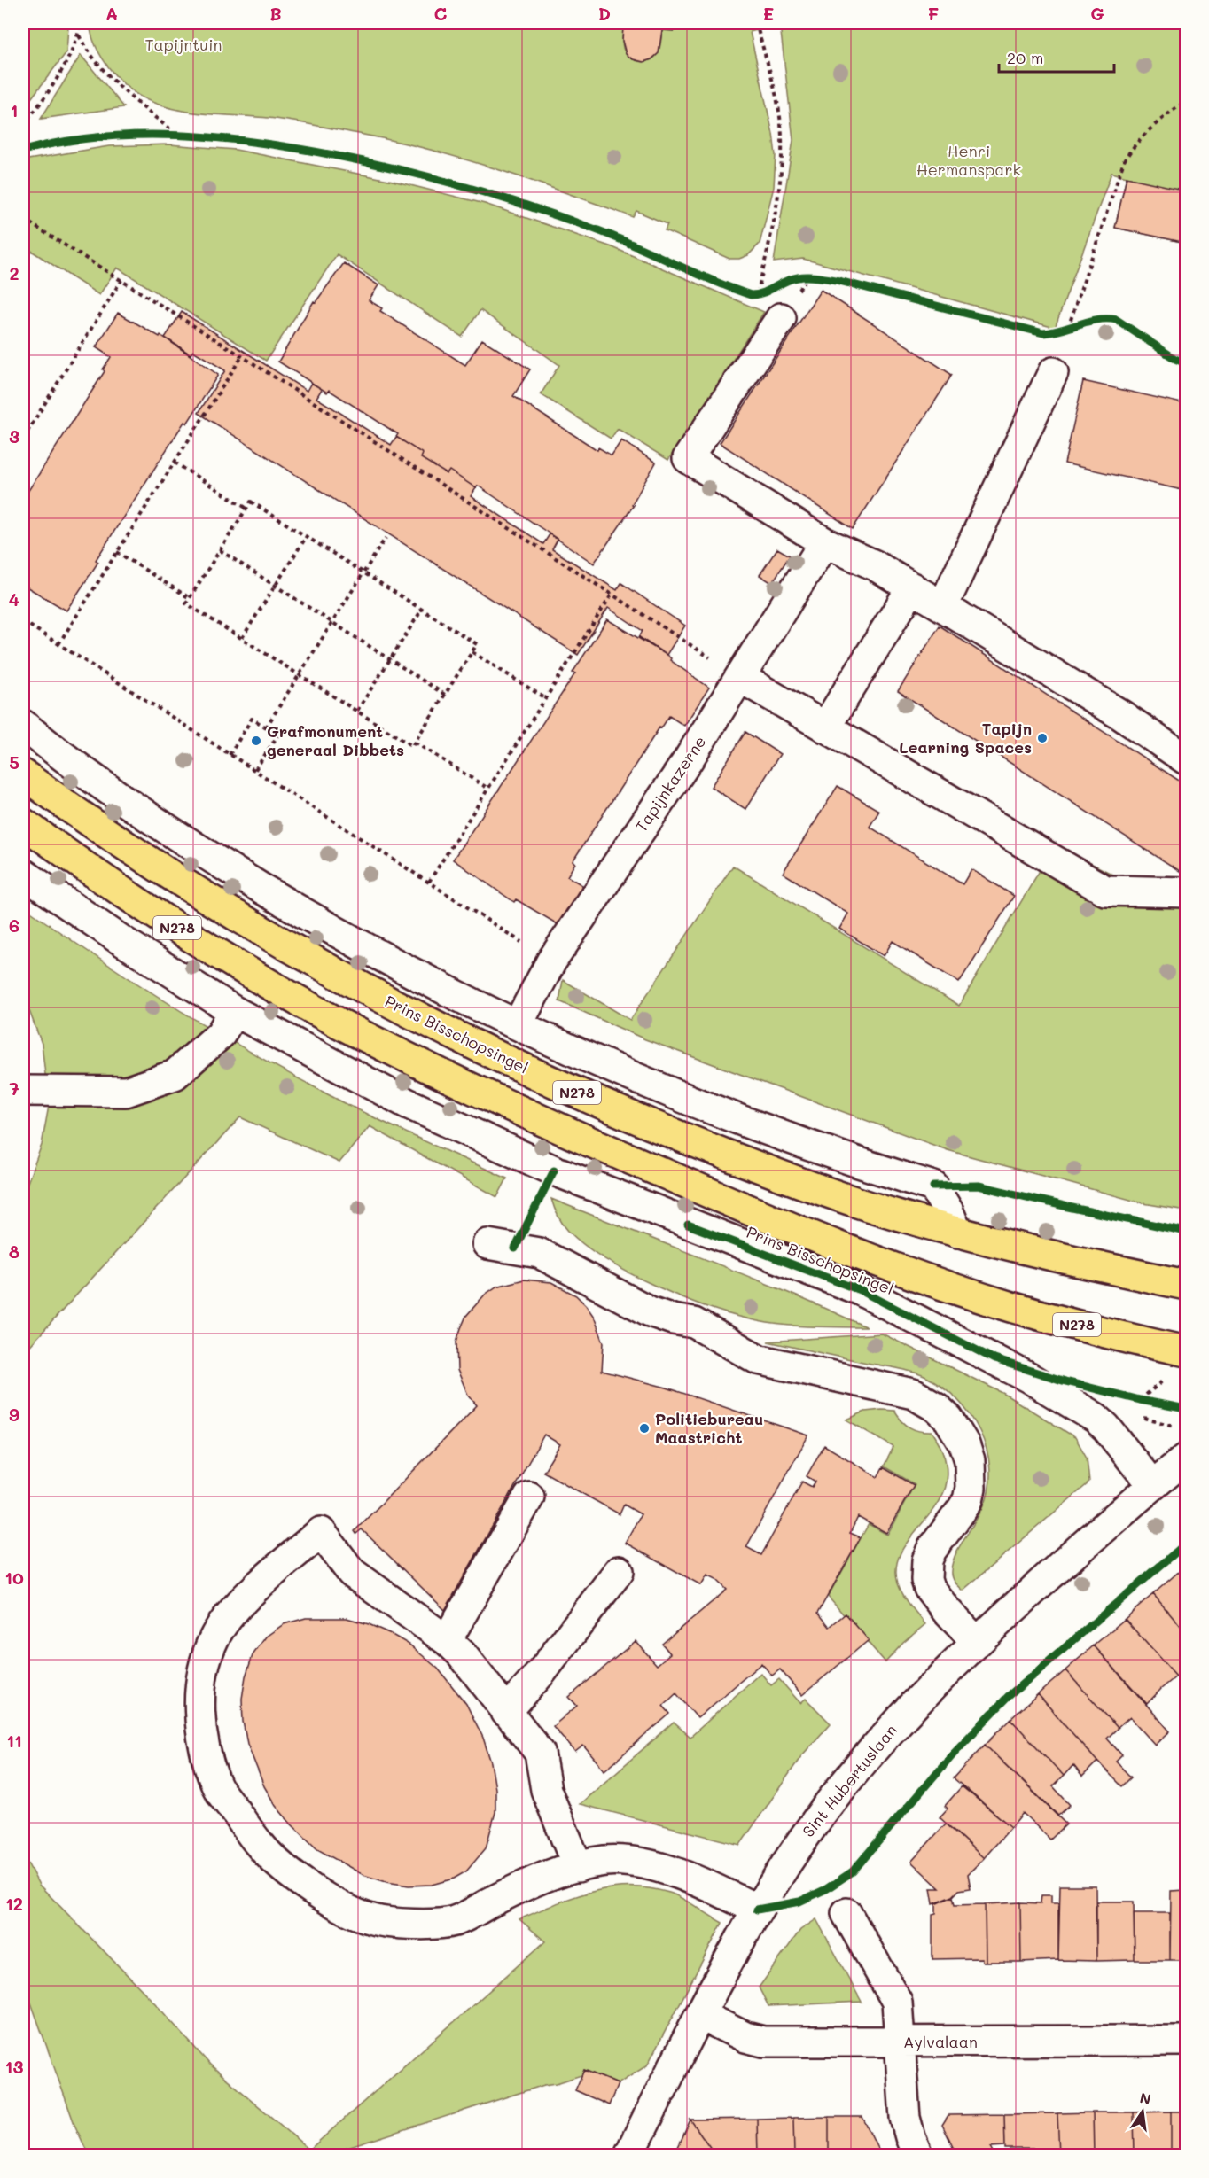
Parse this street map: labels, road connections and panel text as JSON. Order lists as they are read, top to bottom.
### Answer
{
  "streets": {
    "main road": ["N278", "Prins Bisschopsingel"],
    "street": ["Tapijnkazerne", "Sint Hubertuslaan", "Aylvalaan"]
  },
  "crossings": [
    ["Prins Bisschopsingel", "Sint Hubertuslaan"],
    ["Sint Hubertuslaan", "Aylvalaan"]
  ],
  "parks": ["Tapijntuin", "Henri Hermanspark"],
  "places": ["Tapijn Learning Spaces", "Grafmonument generaal Dibbets", "Politiebureau Maastricht"],
  "scale_bar": "20 m",
  "north": "top",
  "grid": {
    "columns": [
      "A",
      "B",
      "C",
      "D",
      "E",
      "F",
      "G"
    ],
    "rows": [
      "1",
      "2",
      "3",
      "4",
      "5",
      "6",
      "7",
      "8",
      "9",
      "10",
      "11",
      "12",
      "13"
    ]
  }
}
